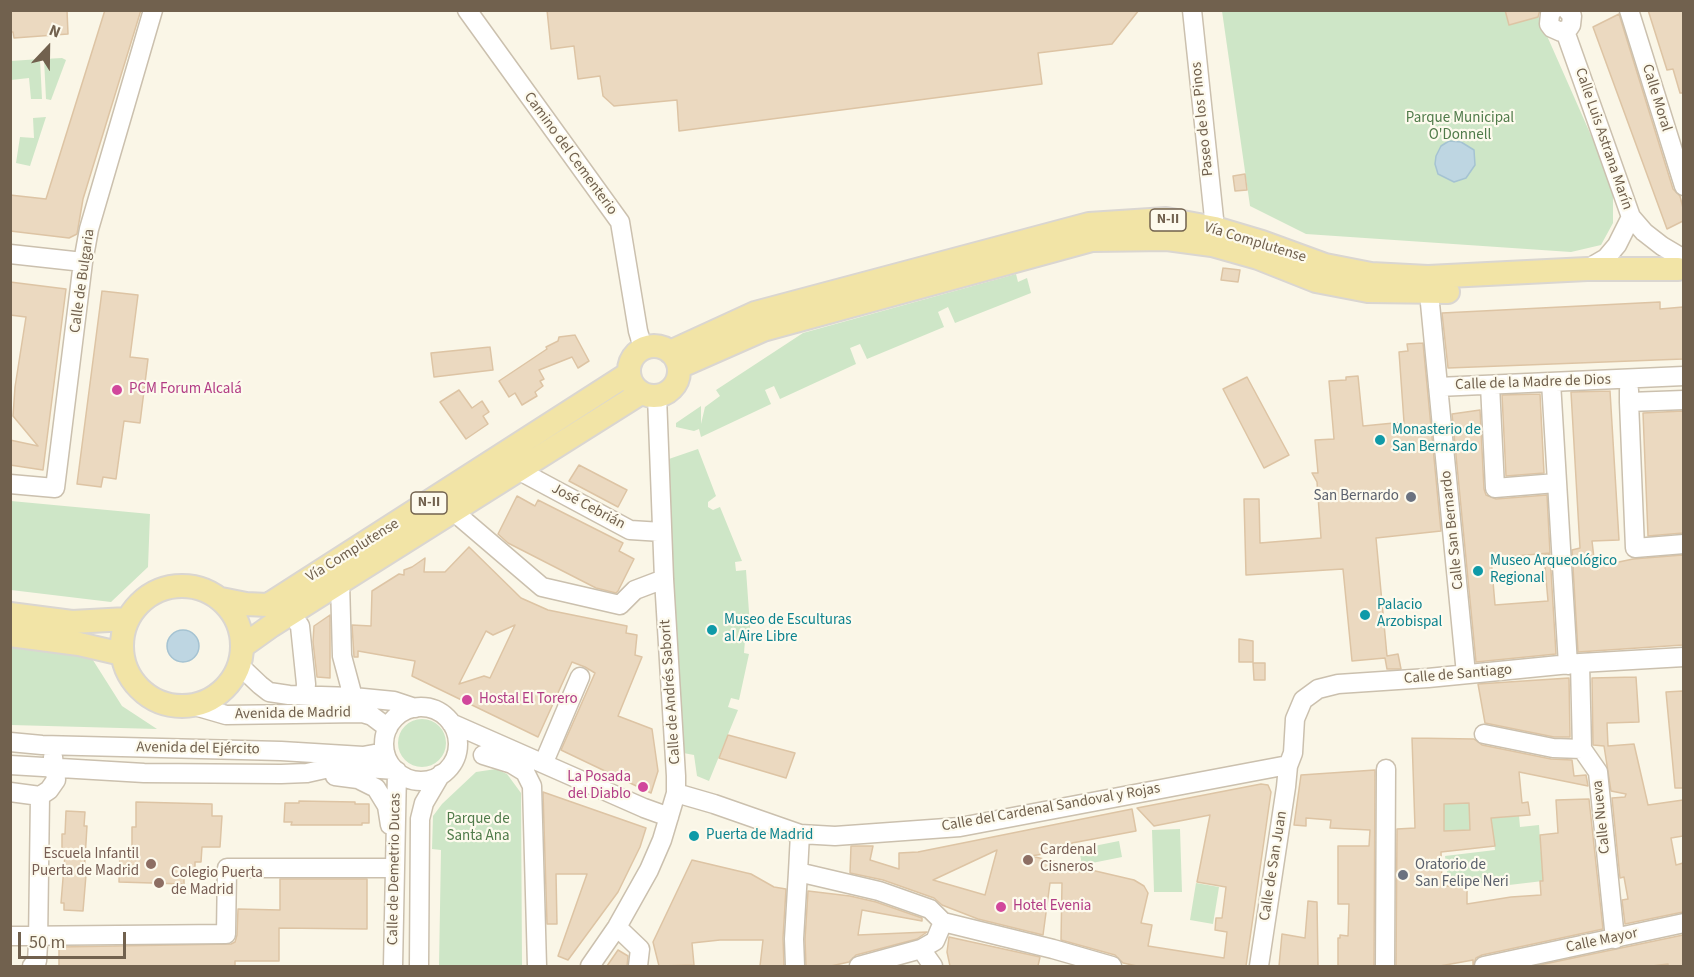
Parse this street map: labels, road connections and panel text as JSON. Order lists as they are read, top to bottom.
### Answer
{
  "streets": {
    "main road": ["N-II", "Vía Complutense"],
    "street": [
      "Calle Moral",
      "Paseo de los Pinos",
      "Calle Luis Astrana Marín",
      "Camino del Cementerio",
      "Calle de Bulgaria",
      "Calle de la Madre de Dios",
      "José Cebrián",
      "Calle San Bernardo",
      "Calle de Santiago",
      "Calle de Andrés Saborit",
      "Avenida de Madrid",
      "Avenida del Ejército",
      "Calle del Cardenal Sandoval y Rojas",
      "Calle Nueva",
      "Calle de San Juan",
      "Calle de Demetrio Ducas",
      "Calle Mayor"
    ]
  },
  "crossings": [
    ["Paseo de los Pinos", "Vía Complutense"],
    ["Calle Luis Astrana Marín", "Vía Complutense"],
    ["Camino del Cementerio", "N-II"],
    ["Camino del Cementerio", "Vía Complutense"],
    ["Camino del Cementerio", "Calle de Andrés Saborit"],
    ["N-II", "Vía Complutense"],
    ["N-II", "Calle de Andrés Saborit"],
    ["N-II", "Avenida de Madrid"],
    ["Vía Complutense", "José Cebrián"],
    ["Vía Complutense", "Calle San Bernardo"],
    ["Vía Complutense", "Calle de Andrés Saborit"],
    ["Vía Complutense", "Avenida de Madrid"],
    ["Calle de la Madre de Dios", "Calle San Bernardo"],
    ["José Cebrián", "Calle de Andrés Saborit"],
    ["Calle San Bernardo", "Calle de Santiago"],
    ["Calle de Santiago", "Calle del Cardenal Sandoval y Rojas"],
    ["Calle de Santiago", "Calle de San Juan"],
    ["Calle de Andrés Saborit", "Calle del Cardenal Sandoval y Rojas"],
    ["Avenida de Madrid", "Avenida del Ejército"],
    ["Avenida de Madrid", "Calle de Demetrio Ducas"],
    ["Avenida del Ejército", "Calle de Demetrio Ducas"],
    ["Calle del Cardenal Sandoval y Rojas", "Calle de San Juan"],
    ["Calle Nueva", "Calle Mayor"]
  ],
  "parks": ["Parque Municipal O'Donnell", "Parque de Santa Ana"],
  "places": [
    "PCM Forum Alcalá",
    "Monasterio de San Bernardo",
    "San Bernardo",
    "Museo Arqueológico Regional",
    "Palacio Arzobispal",
    "Museo de Esculturas al Aire Libre",
    "Hostal El Torero",
    "La Posada del Diablo",
    "Puerta de Madrid",
    "Cardenal Cisneros",
    "Escuela Infantil Puerta de Madrid",
    "Oratorio de San Felipe Neri",
    "Colegio Puerta de Madrid",
    "Hotel Evenia"
  ],
  "scale_bar": "50 m",
  "north": "top"
}
